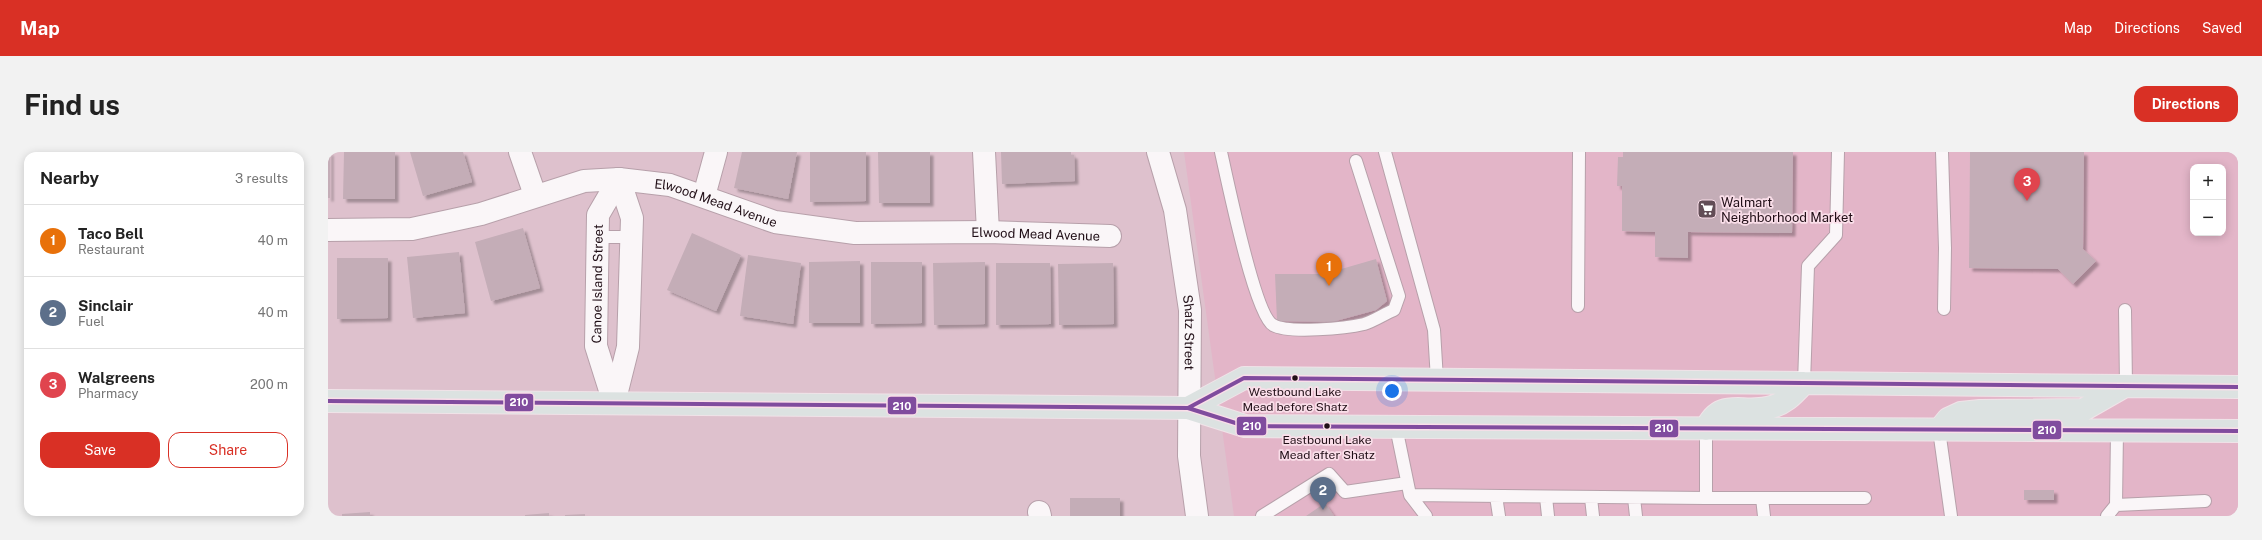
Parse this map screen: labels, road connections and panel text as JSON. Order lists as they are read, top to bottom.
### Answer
{
  "streets": {
    "street": ["Elwood Mead Avenue", "Canoe Island Street", "Shatz Street"]
  },
  "crossings": [
    ["Elwood Mead Avenue", "Canoe Island Street"]
  ],
  "places": {
    "supermarket": ["Walmart Neighborhood Market"],
    "other": ["Westbound Lake Mead before Shatz", "Eastbound Lake Mead after Shatz"]
  },
  "lines": ["transit line 210"],
  "page": {
    "header": "Map",
    "nav": ["Map", "Directions", "Saved"],
    "buttons": [
      "Directions",
      ["Save", "Share"]
    ],
    "title": "Find us",
    "heading": ["Nearby", "3 results"],
    "map_buttons": ["+", "−"],
    "pins": ["3", "1", "2"],
    "list": [
      {
        "mark": "1",
        "name": "Taco Bell",
        "note": "Restaurant",
        "value": "40 m"
      },
      {
        "mark": "2",
        "name": "Sinclair",
        "note": "Fuel",
        "value": "40 m"
      },
      {
        "mark": "3",
        "name": "Walgreens",
        "note": "Pharmacy",
        "value": "200 m"
      }
    ]
  }
}
